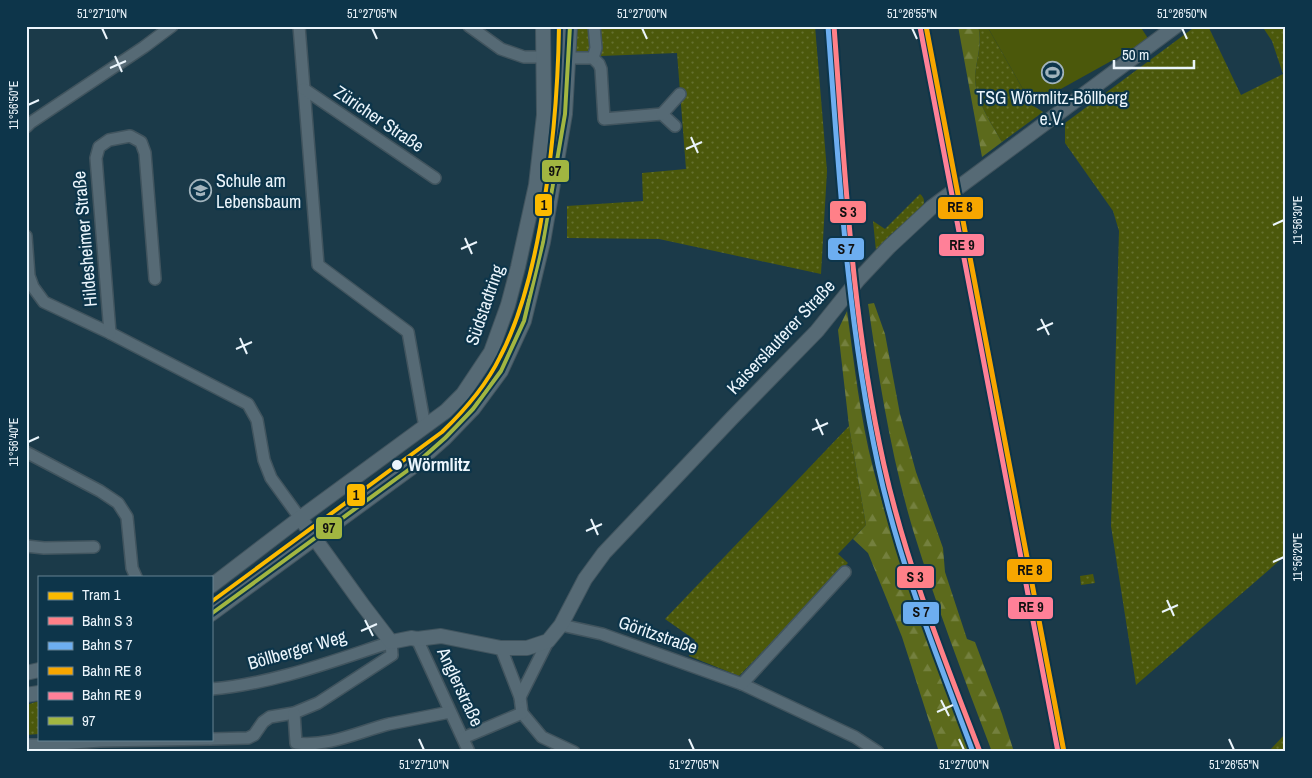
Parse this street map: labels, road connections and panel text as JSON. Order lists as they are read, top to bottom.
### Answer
{
  "streets": {
    "street": [
      "Züricher Straße",
      "Hildesheimer Straße",
      "Südstadtring",
      "Kaiserslauterer Straße",
      "Göritzstraße",
      "Böllberger Weg",
      "Anglerstraße"
    ]
  },
  "crossings": [
    ["Züricher Straße", "Südstadtring"],
    ["Hildesheimer Straße", "Südstadtring"],
    ["Kaiserslauterer Straße", "Göritzstraße"],
    ["Böllberger Weg", "Anglerstraße"]
  ],
  "places": {
    "sports": ["TSG Wörmlitz-Böllberg e.V."],
    "school or university": ["Schule am Lebensbaum"],
    "other": ["Wörmlitz"]
  },
  "lines": ["tram line 1", "transit line 97"],
  "legend": [
    "Tram 1",
    "Bahn S 3",
    "Bahn S 7",
    "Bahn RE 8",
    "Bahn RE 9",
    "97"
  ],
  "scale_bar": "50 m",
  "coordinates": [
    "51°27'10\"N",
    "51°27'05\"N",
    "51°27'00\"N",
    "51°26'55\"N",
    "51°26'50\"N",
    "11°56'50\"E",
    "11°56'30\"E",
    "11°56'40\"E",
    "11°56'20\"E"
  ]
}
